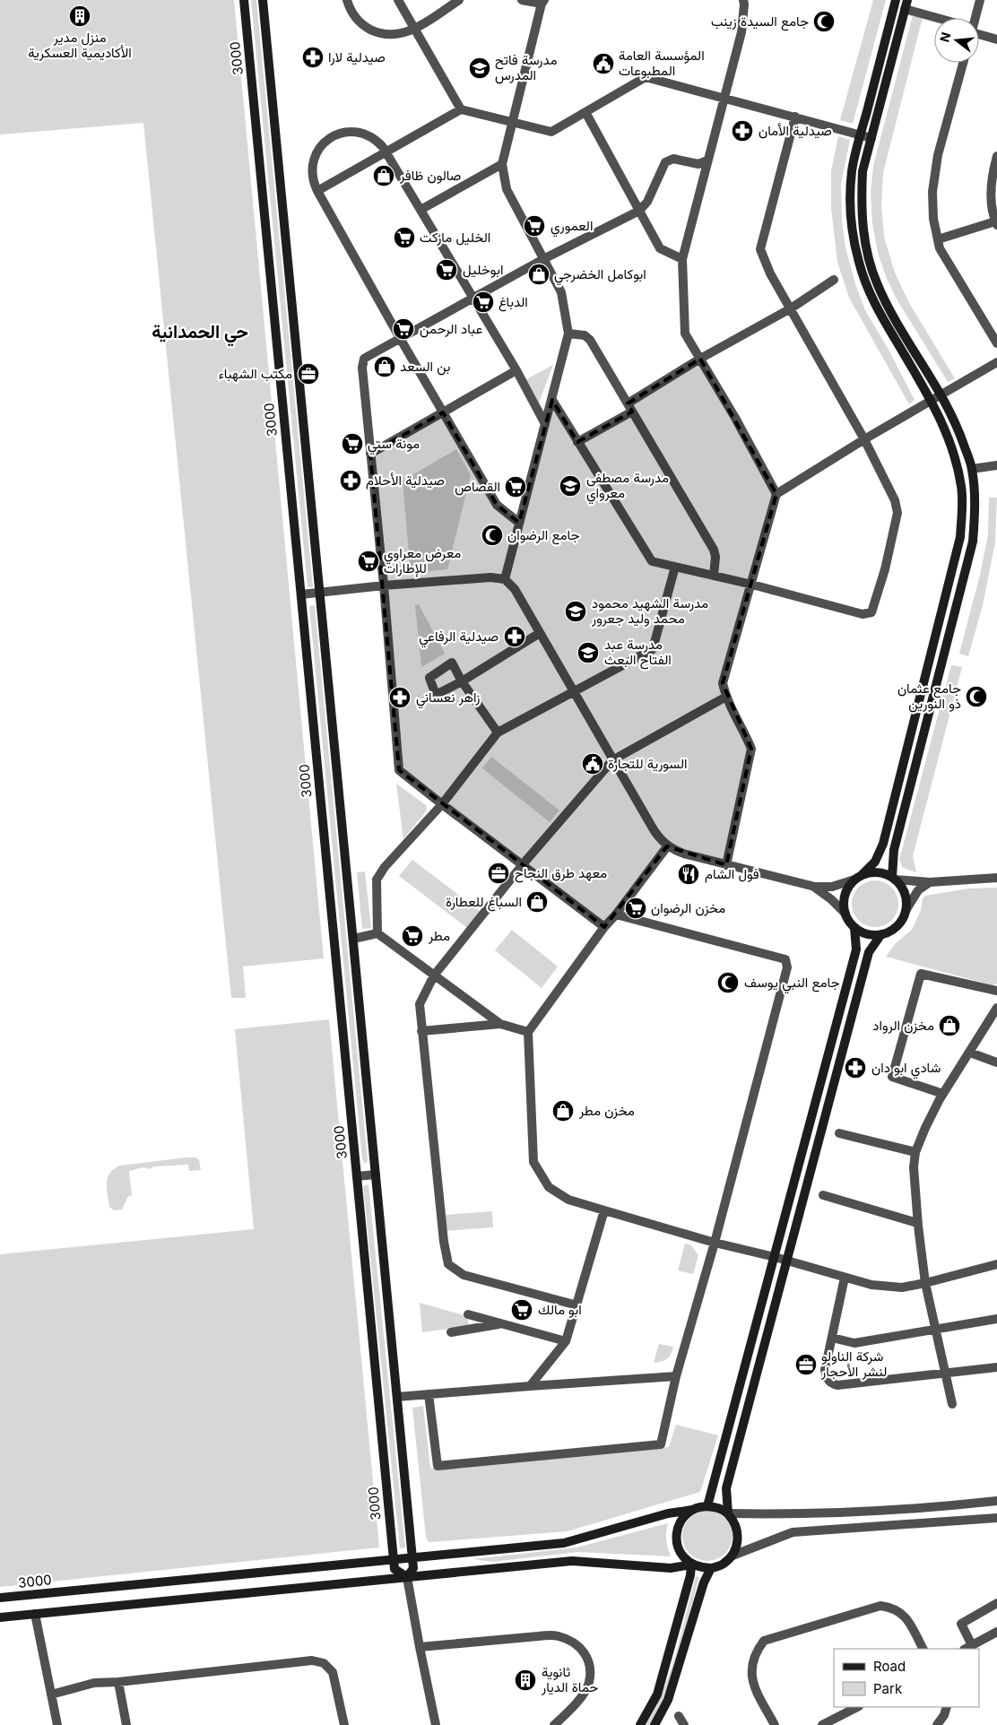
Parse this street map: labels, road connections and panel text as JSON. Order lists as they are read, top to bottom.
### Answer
{
  "streets": {
    "street": ["3000"]
  },
  "districts": ["حي الحمدانية"],
  "places": {
    "building": ["منزل مدير الأكاديمية العسكرية", "ثانوية حماة الديار"],
    "mosque": [
      "جامع السيدة زينب",
      "جامع الرضوان",
      "جامع عثمان ذو النورين",
      "جامع النبي يوسف"
    ],
    "pharmacy": [
      "صيدلية لارا",
      "صيدلية الأمان",
      "صيدلية الأحلام",
      "صيدلية الرفاعي",
      "زاهر نعساني",
      "شادي ابو دان"
    ],
    "public building": ["المؤسسة العامة المطبوعات", "السورية للتجارة"],
    "school or university": [
      "مدرسة فاتح المدرس",
      "مدرسة مصطفى معرواي",
      "مدرسة الشهيد محمود محمد وليد جعرور",
      "مدرسة عبد الفتاح البعث"
    ],
    "shop": [
      "صالون ظافر",
      "ابوكامل الخضرجي",
      "بن السعد",
      "السباغ للعطارة",
      "مخزن الرواد",
      "مخزن مطر"
    ],
    "supermarket": [
      "العموري",
      "الخليل ماركت",
      "ابوخليل",
      "الدباغ",
      "عباد الرحمن",
      "مونة ستي",
      "القصاص",
      "معرض معراوي للإطارات",
      "مخزن الرضوان",
      "مطر",
      "ابو مالك"
    ],
    "office": ["مكتب الشهباء", "معهد طرق النجاح", "شركة الناولو لنشر الأحجار"],
    "restaurant": ["فول الشام"]
  },
  "legend": ["Road", "Park"],
  "north": "left"
}
